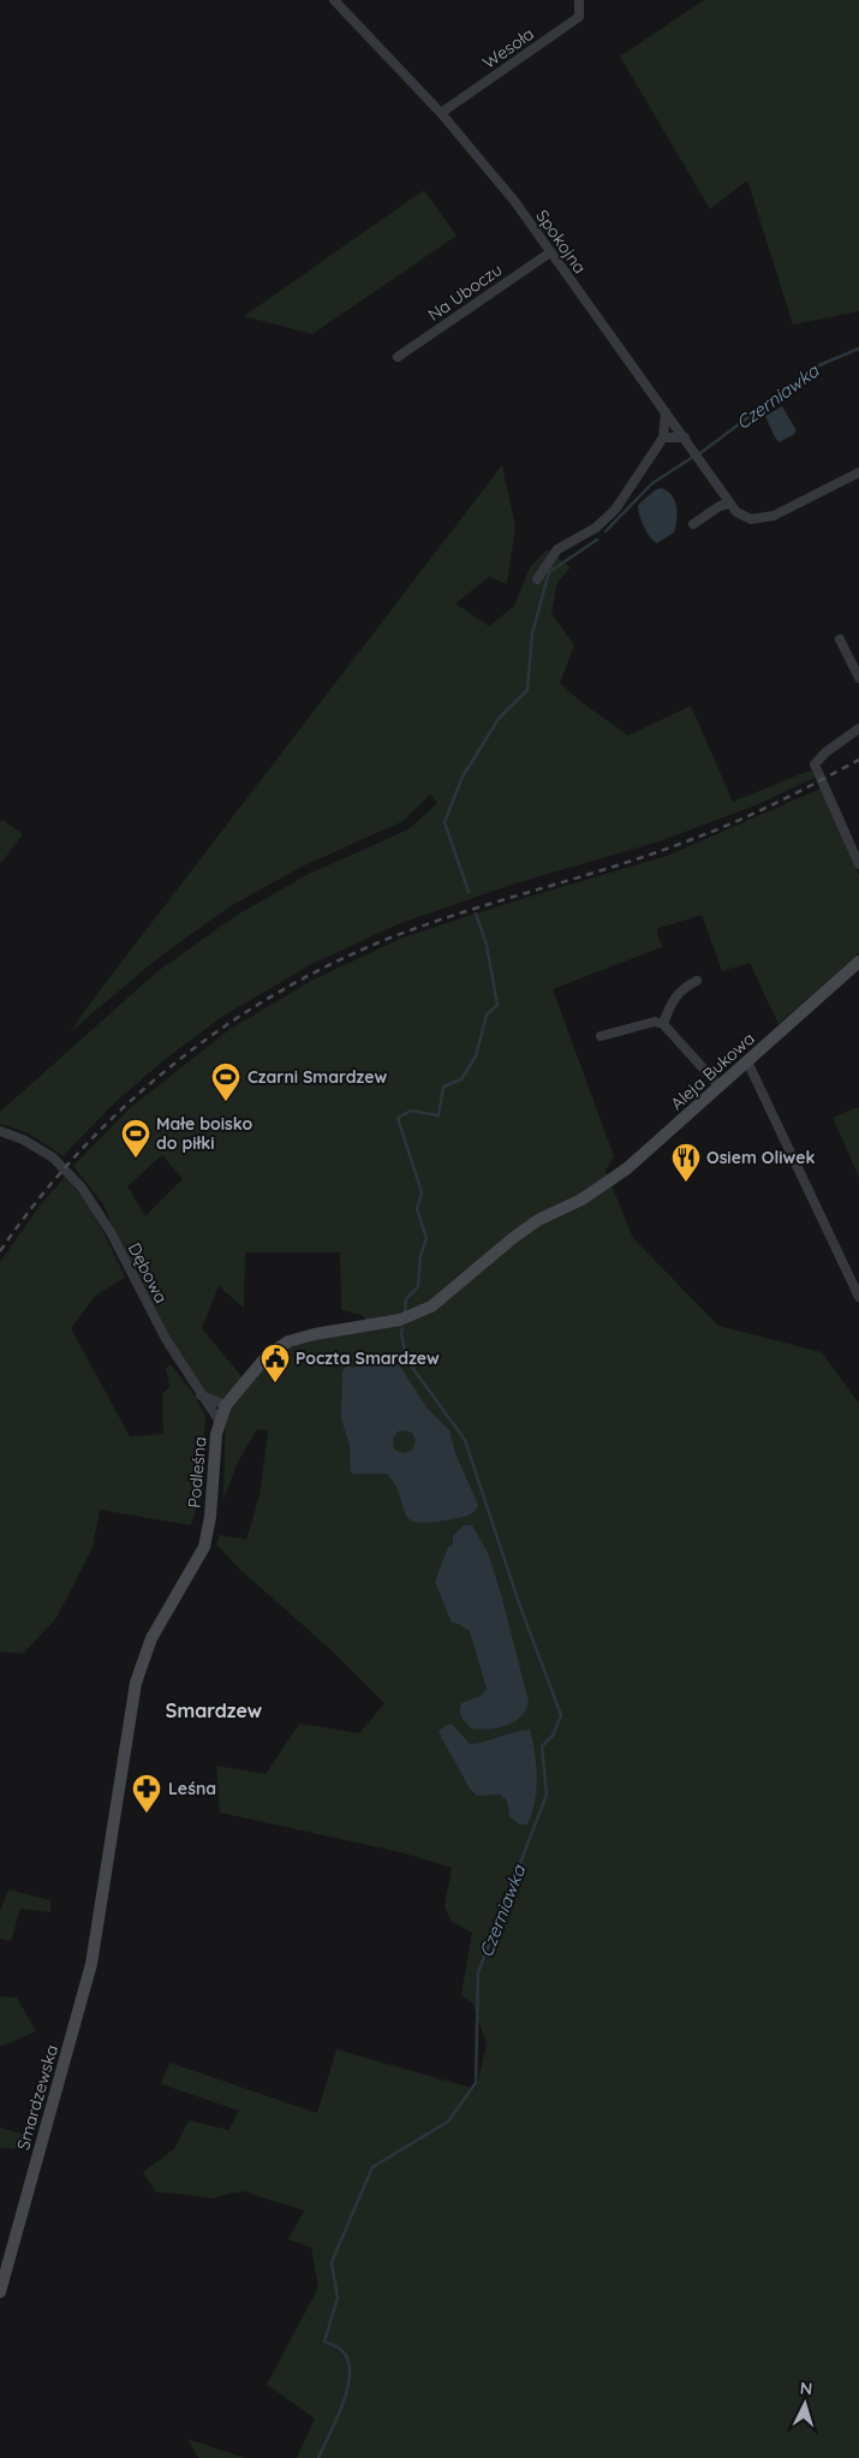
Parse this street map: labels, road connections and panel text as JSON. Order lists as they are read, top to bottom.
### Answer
{
  "streets": {
    "street": [
      "Wesoła",
      "Spokojna",
      "Na Uboczu",
      "Aleja Bukowa",
      "Dębowa",
      "Podleśna",
      "Smardzewska"
    ]
  },
  "crossings": [
    ["Wesoła", "Spokojna"],
    ["Spokojna", "Na Uboczu"],
    ["Aleja Bukowa", "Podleśna"],
    ["Dębowa", "Podleśna"],
    ["Podleśna", "Smardzewska"]
  ],
  "districts": ["Smardzew"],
  "water": ["Czerniawka"],
  "places": {
    "sports": ["Czarni Smardzew", "Małe boisko do piłki"],
    "restaurant": ["Osiem Oliwek"],
    "public building": ["Poczta Smardzew"],
    "pharmacy": ["Leśna"]
  },
  "north": "top"
}
